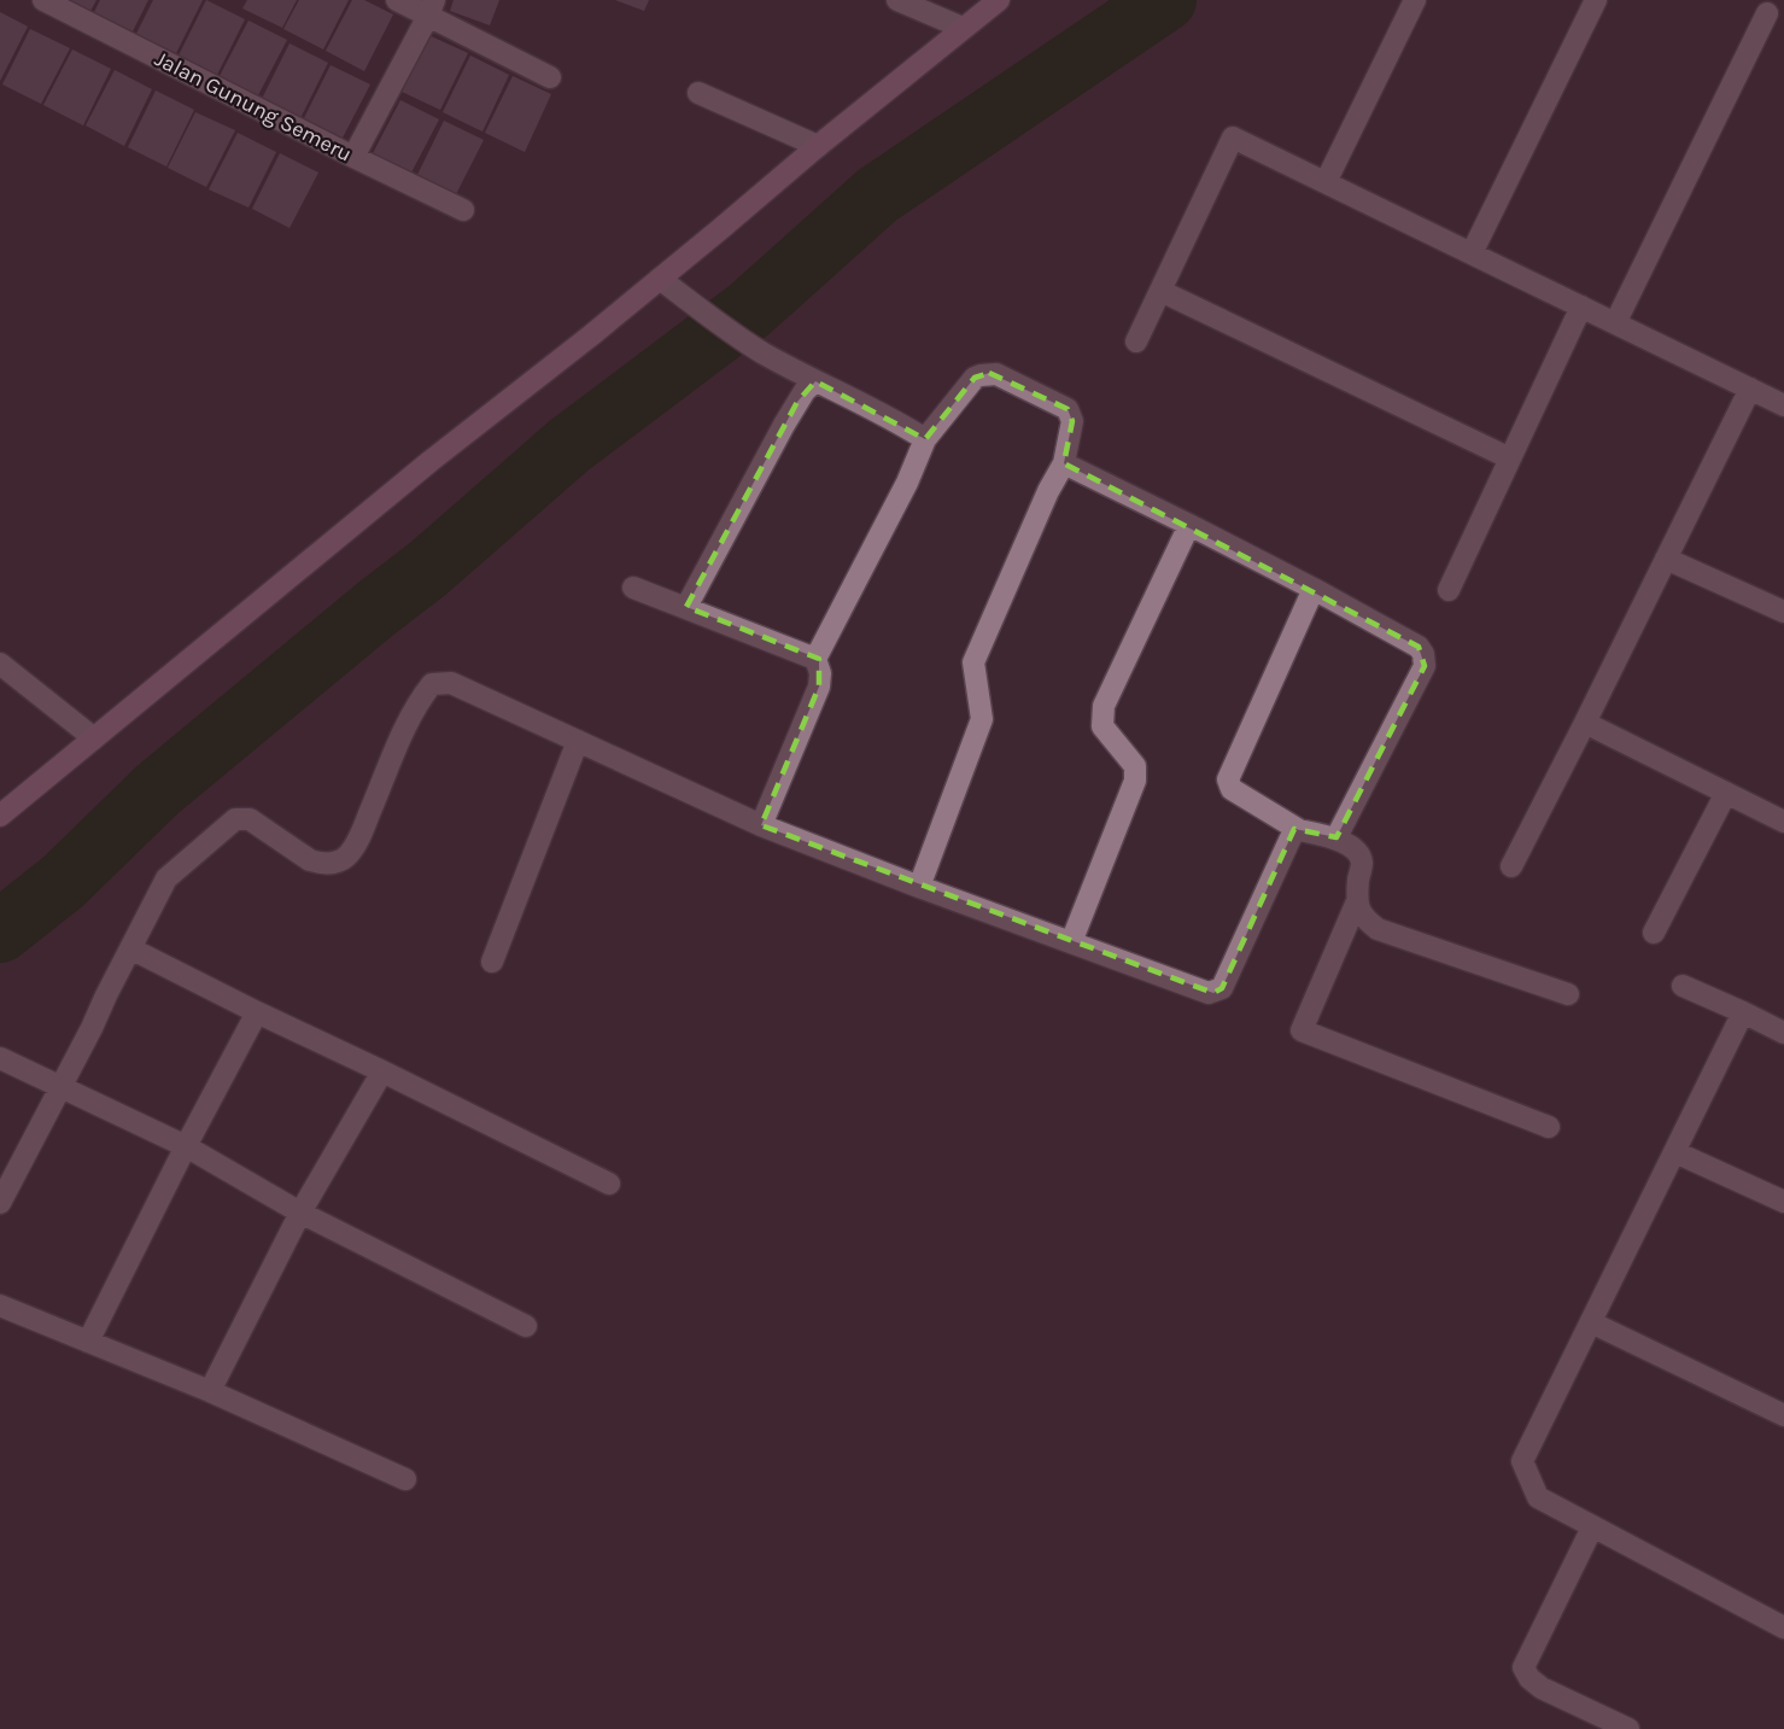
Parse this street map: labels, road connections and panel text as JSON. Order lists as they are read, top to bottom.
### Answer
{
  "streets": {
    "street": ["Jalan Gunung Semeru"]
  }
}
